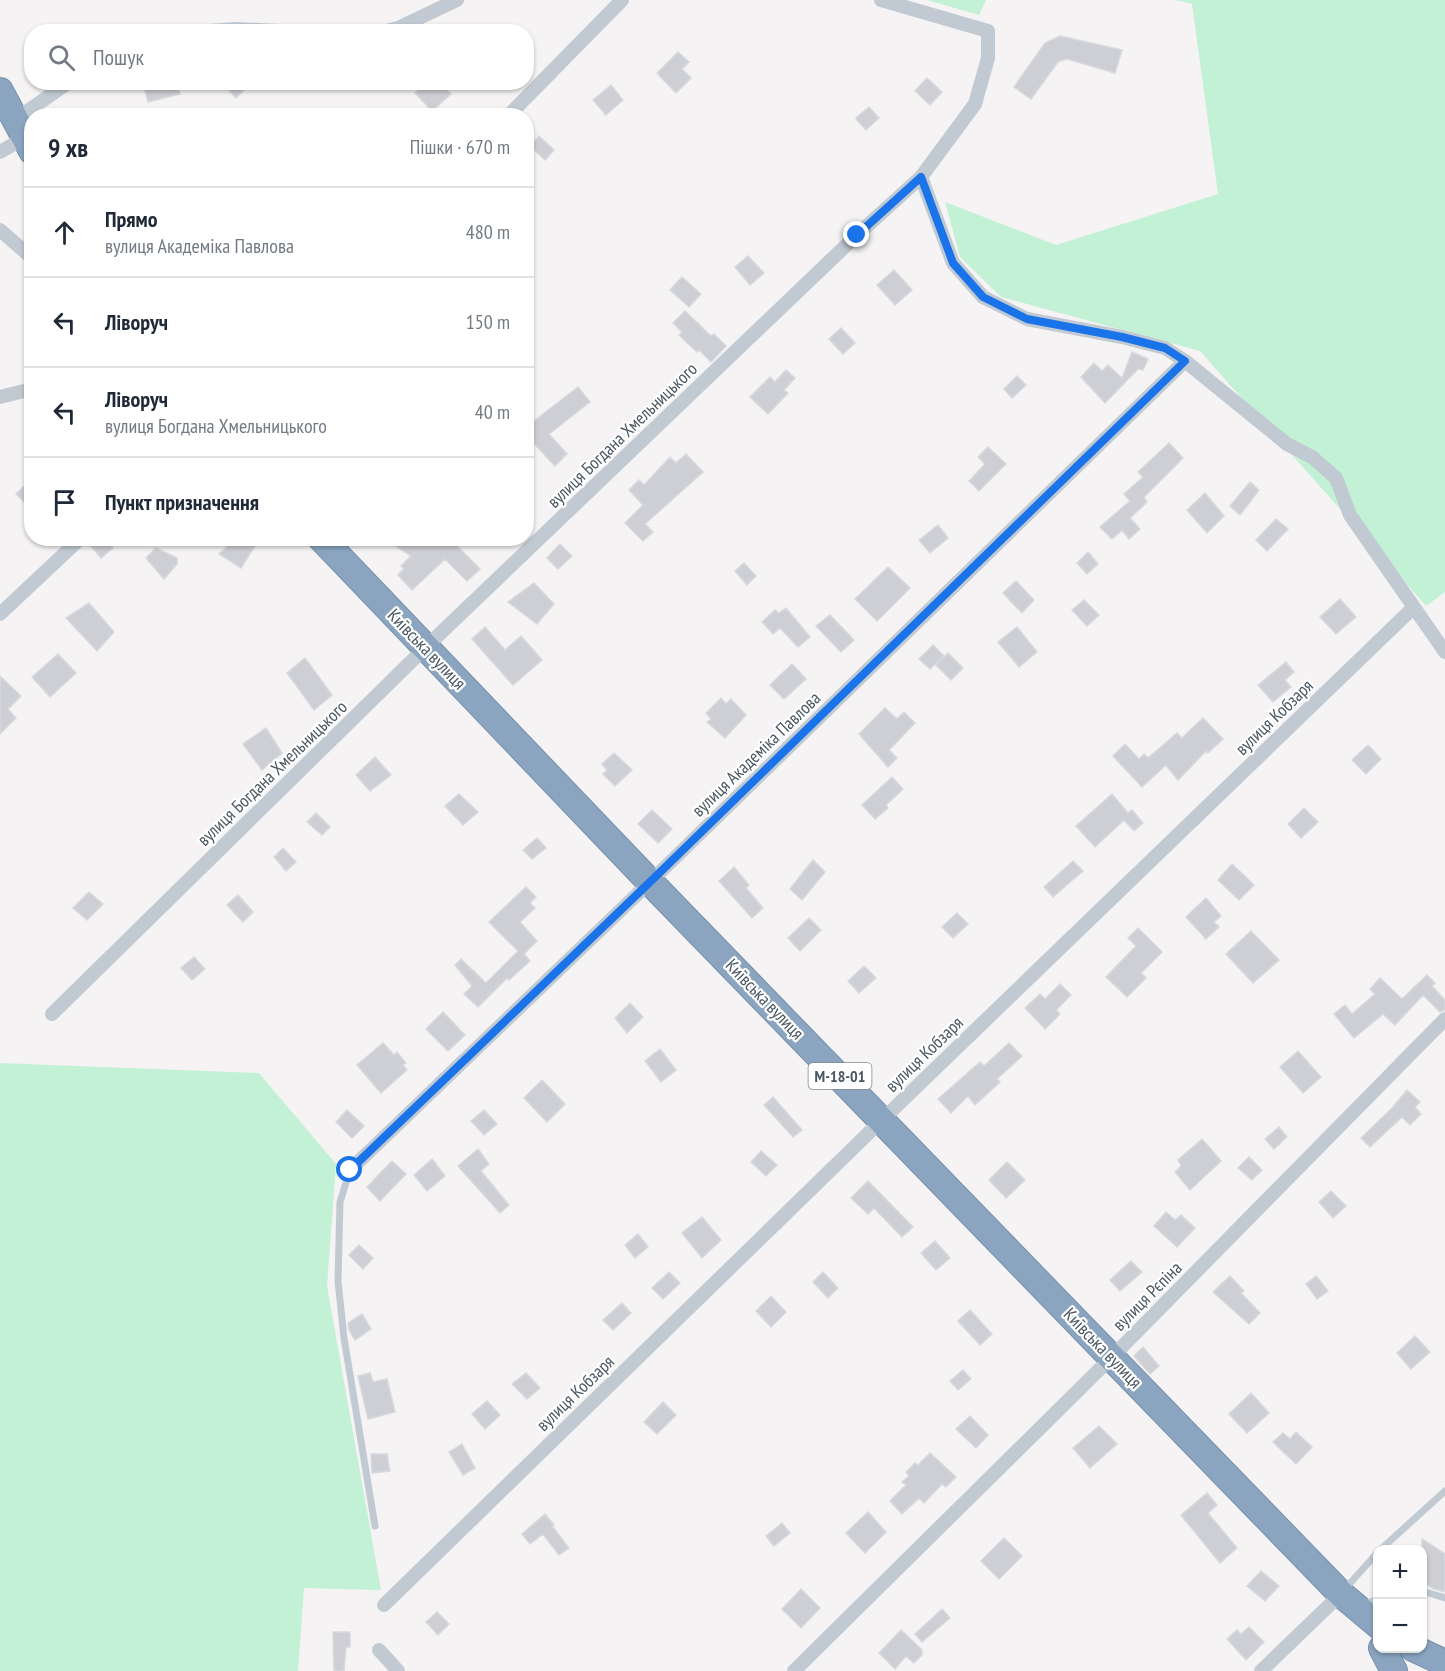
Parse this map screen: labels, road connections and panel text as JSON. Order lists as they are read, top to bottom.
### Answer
{
  "streets": {
    "highway": ["Київська вулиця", "М-18-01"],
    "street": [
      "вулиця Богдана Хмельницького",
      "вулиця Кобзаря",
      "вулиця Академіка Павлова",
      "вулиця Рєпіна"
    ]
  },
  "crossings": [
    ["вулиця Богдана Хмельницького", "Київська вулиця"],
    ["Київська вулиця", "вулиця Кобзаря"],
    ["Київська вулиця", "вулиця Академіка Павлова"],
    ["Київська вулиця", "М-18-01"],
    ["Київська вулиця", "вулиця Рєпіна"]
  ],
  "page": {
    "search": "Пошук",
    "heading": ["9 хв", "Пішки · 670 m"],
    "list": [
      ["Прямо", "вулиця Академіка Павлова", "480 m"],
      ["Ліворуч", "150 m"],
      ["Ліворуч", "вулиця Богдана Хмельницького", "40 m"],
      "Пункт призначення"
    ],
    "map_buttons": ["+", "−"]
  }
}
